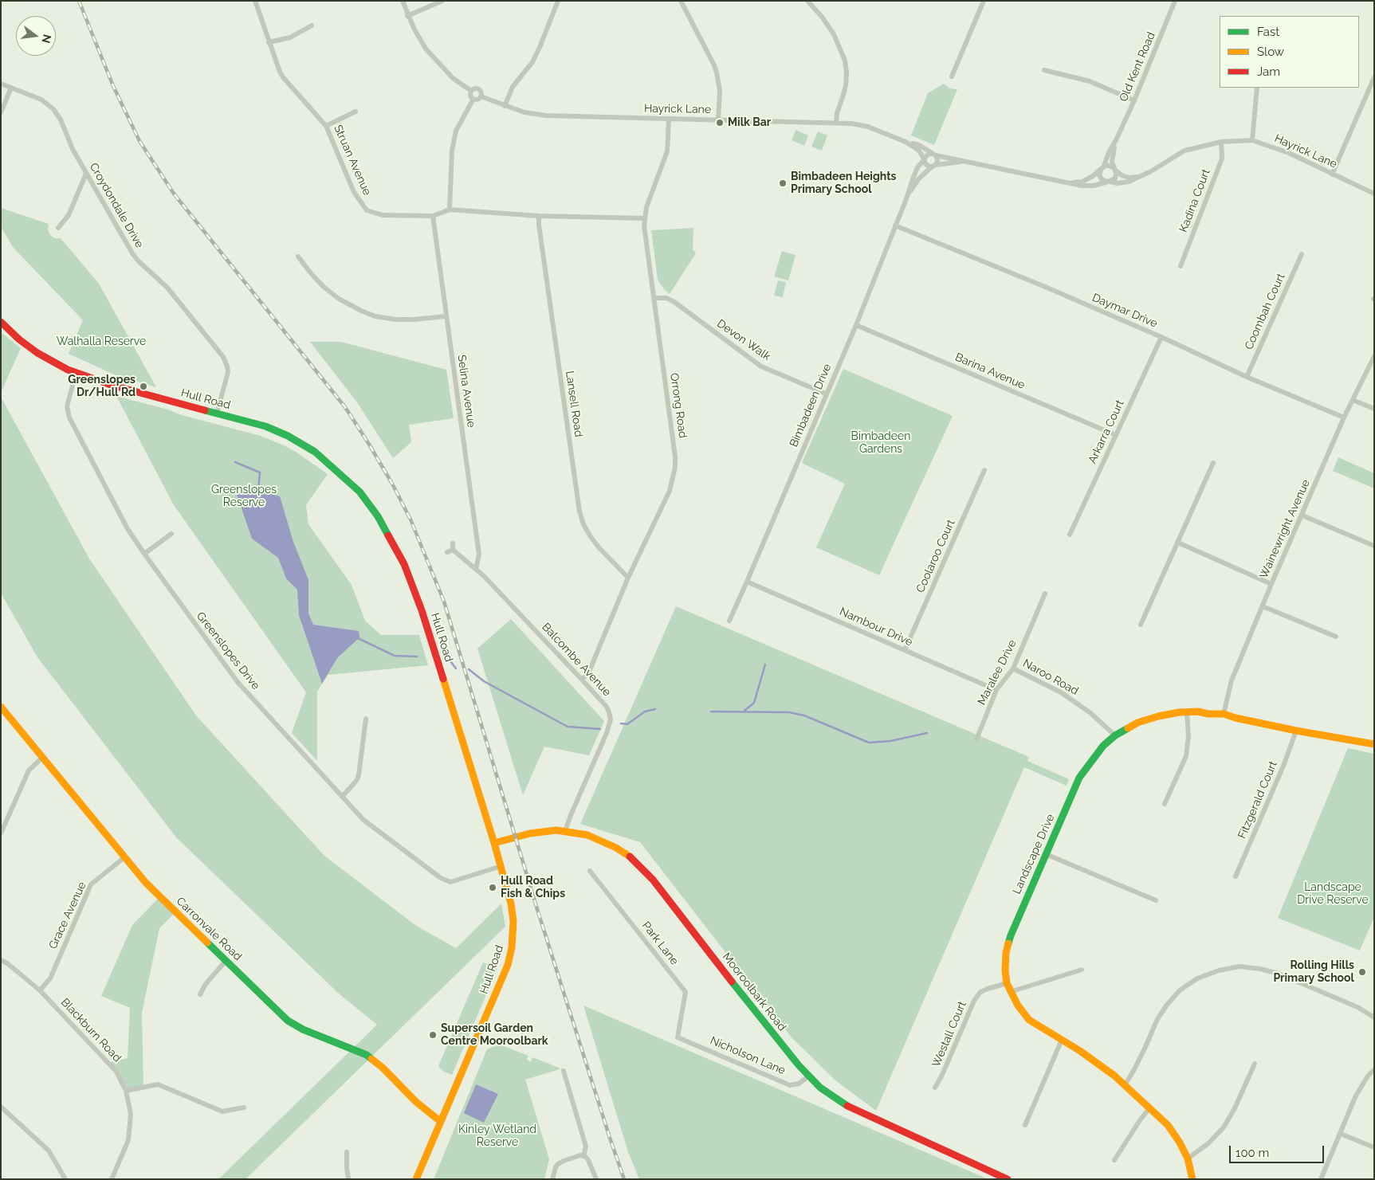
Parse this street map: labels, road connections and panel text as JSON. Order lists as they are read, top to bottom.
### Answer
{
  "streets": {
    "main road": [
      "Hull Road",
      "Landscape Drive",
      "Carronvale Road",
      "Mooroolbark Road"
    ],
    "street": [
      "Old Kent Road",
      "Hayrick Lane",
      "Struan Avenue",
      "Kadina Court",
      "Croydondale Drive",
      "Daymar Drive",
      "Coombah Court",
      "Devon Walk",
      "Barina Avenue",
      "Selina Avenue",
      "Lansell Road",
      "Orrong Road",
      "Bimbadeen Drive",
      "Arkarra Court",
      "Wainewright Avenue",
      "Coolaroo Court",
      "Nambour Drive",
      "Greenslopes Drive",
      "Balcombe Avenue",
      "Maralee Drive",
      "Naroo Road",
      "Fitzgerald Court",
      "Grace Avenue",
      "Park Lane",
      "Blackburn Road",
      "Westall Court",
      "Nicholson Lane"
    ]
  },
  "crossings": [
    ["Old Kent Road", "Hayrick Lane"],
    ["Hayrick Lane", "Kadina Court"],
    ["Hayrick Lane", "Orrong Road"],
    ["Hayrick Lane", "Bimbadeen Drive"],
    ["Struan Avenue", "Selina Avenue"],
    ["Struan Avenue", "Lansell Road"],
    ["Struan Avenue", "Orrong Road"],
    ["Croydondale Drive", "Hull Road"],
    ["Daymar Drive", "Coombah Court"],
    ["Daymar Drive", "Bimbadeen Drive"],
    ["Daymar Drive", "Arkarra Court"],
    ["Daymar Drive", "Wainewright Avenue"],
    ["Devon Walk", "Orrong Road"],
    ["Devon Walk", "Bimbadeen Drive"],
    ["Barina Avenue", "Bimbadeen Drive"],
    ["Barina Avenue", "Arkarra Court"],
    ["Selina Avenue", "Balcombe Avenue"],
    ["Hull Road", "Greenslopes Drive"],
    ["Hull Road", "Carronvale Road"],
    ["Hull Road", "Mooroolbark Road"],
    ["Lansell Road", "Orrong Road"],
    ["Orrong Road", "Balcombe Avenue"],
    ["Bimbadeen Drive", "Nambour Drive"],
    ["Wainewright Avenue", "Landscape Drive"],
    ["Coolaroo Court", "Nambour Drive"],
    ["Nambour Drive", "Maralee Drive"],
    ["Balcombe Avenue", "Mooroolbark Road"],
    ["Maralee Drive", "Naroo Road"],
    ["Naroo Road", "Landscape Drive"],
    ["Fitzgerald Court", "Landscape Drive"],
    ["Landscape Drive", "Westall Court"],
    ["Grace Avenue", "Carronvale Road"],
    ["Grace Avenue", "Blackburn Road"],
    ["Park Lane", "Nicholson Lane"],
    ["Mooroolbark Road", "Nicholson Lane"]
  ],
  "parks": [
    "Walhalla Reserve",
    "Bimbadeen Gardens",
    "Greenslopes Reserve",
    "Landscape Drive Reserve",
    "Kinley Wetland Reserve"
  ],
  "places": [
    "Milk Bar",
    "Bimbadeen Heights Primary School",
    "Greenslopes Dr/Hull Rd",
    "Hull Road Fish & Chips",
    "Rolling Hills Primary School",
    "Supersoil Garden Centre Mooroolbark"
  ],
  "legend": ["Fast", "Slow", "Jam"],
  "scale_bar": "100 m",
  "north": "right"
}
